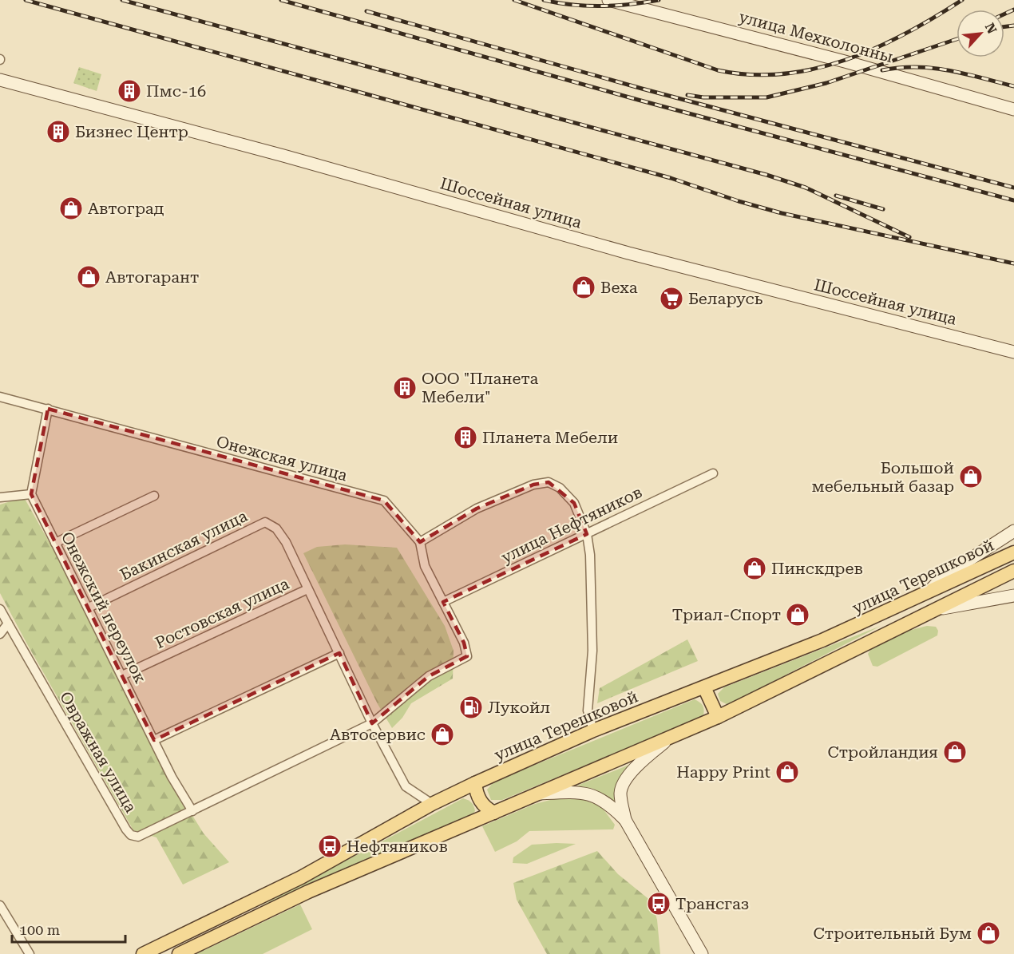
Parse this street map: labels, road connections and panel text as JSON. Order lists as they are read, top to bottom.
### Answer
{
  "streets": {
    "main road": ["улица Терешковой"],
    "street": [
      "улица Мехколонны",
      "Шоссейная улица",
      "Онежская улица",
      "улица Нефтяников",
      "Бакинская улица",
      "Онежский переулок",
      "Ростовская улица",
      "Овражная улица"
    ]
  },
  "crossings": [
    ["Онежская улица", "улица Нефтяников"],
    ["Онежская улица", "Овражная улица"],
    ["Бакинская улица", "Онежский переулок"],
    ["Бакинская улица", "Ростовская улица"],
    ["Онежский переулок", "Ростовская улица"],
    ["Онежский переулок", "Овражная улица"]
  ],
  "places": {
    "building": [
      "Пмс-16",
      "Бизнес Центр",
      "ООО \"Планета Мебели\"",
      "Планета Мебели"
    ],
    "shop": [
      "Автоград",
      "Автогарант",
      "Веха",
      "Большой мебельный базар",
      "Пинскдрев",
      "Триал-Спорт",
      "Автосервис",
      "Стройландия",
      "Happy Print",
      "Строительный Бум"
    ],
    "supermarket": ["Беларусь"],
    "fuel station": ["Лукойл"],
    "bus stop": ["Нефтяников", "Трансгаз"]
  },
  "scale_bar": "100 m",
  "north": "top right"
}
